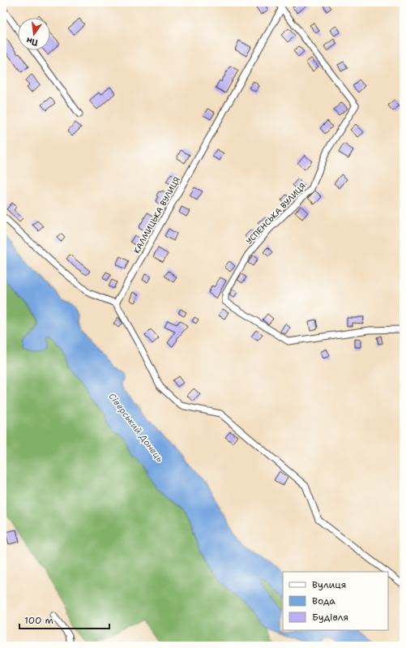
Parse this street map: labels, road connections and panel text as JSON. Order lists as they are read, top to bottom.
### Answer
{
  "streets": {
    "street": ["УСПЕНСЬКА ВУЛИЦЯ", "КАЛМИЦЬКА ВУЛИЦЯ"]
  },
  "crossings": [
    ["УСПЕНСЬКА ВУЛИЦЯ", "КАЛМИЦЬКА ВУЛИЦЯ"]
  ],
  "water": ["Сіверський Донець"],
  "legend": ["Вулиця", "Вода", "Будівля"],
  "scale_bar": "100 m",
  "north": "bottom"
}
